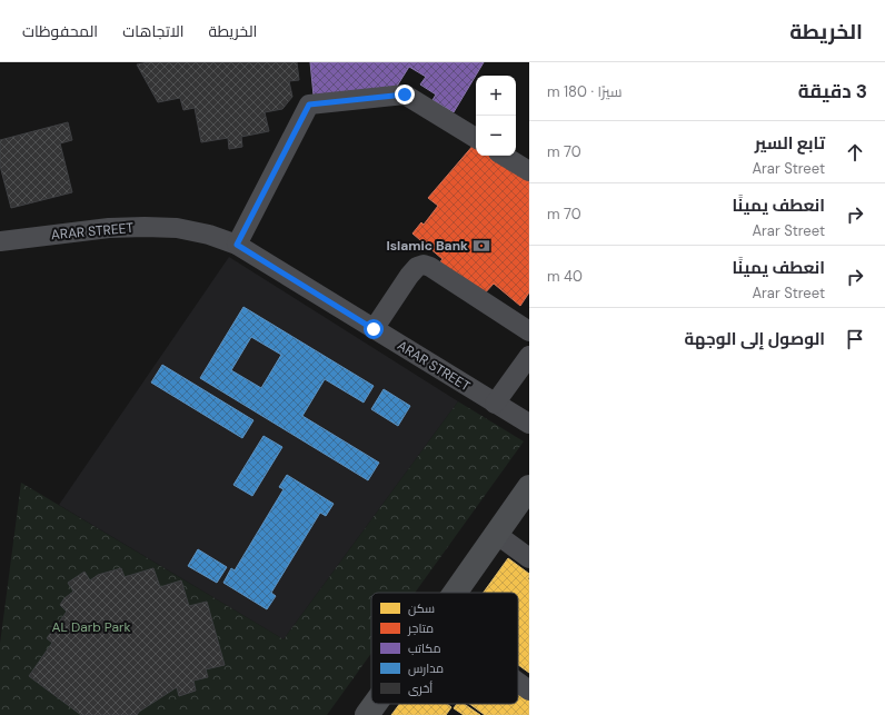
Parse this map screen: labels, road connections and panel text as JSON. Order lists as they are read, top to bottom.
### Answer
{
  "streets": {
    "street": ["ARAR STREET"]
  },
  "parks": ["AL Darb Park"],
  "places": {
    "bank": ["Islamic Bank"]
  },
  "legend": [
    "سكن",
    "متاجر",
    "مكاتب",
    "مدارس",
    "أخرى"
  ],
  "page": {
    "header": "الخريطة",
    "nav": ["الخريطة", "الاتجاهات", "المحفوظات"],
    "heading": ["3 دقيقة", "سيرًا · 180 m"],
    "map_buttons": ["+", "−"],
    "list": [
      ["تابع السير", "Arar Street", "70 m"],
      ["انعطف يمينًا", "Arar Street", "70 m"],
      ["انعطف يمينًا", "Arar Street", "40 m"],
      "الوصول إلى الوجهة"
    ]
  }
}
